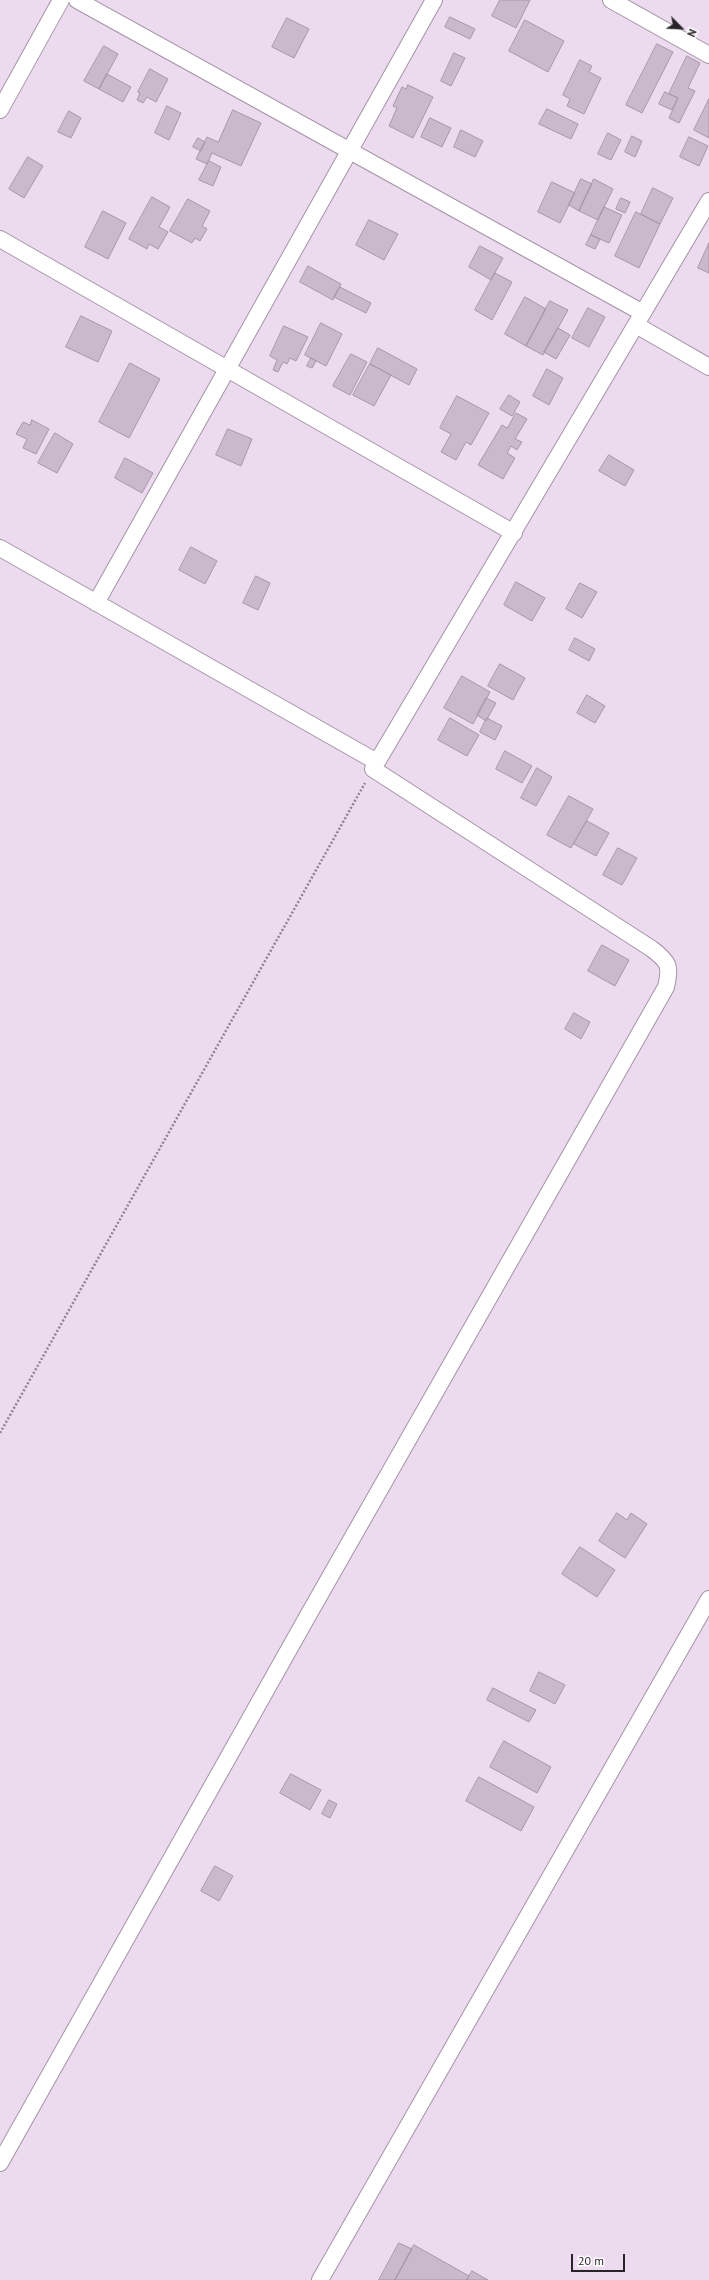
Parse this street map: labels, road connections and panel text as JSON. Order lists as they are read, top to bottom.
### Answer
{
  "scale_bar": "20 m",
  "north": "bottom right"
}
